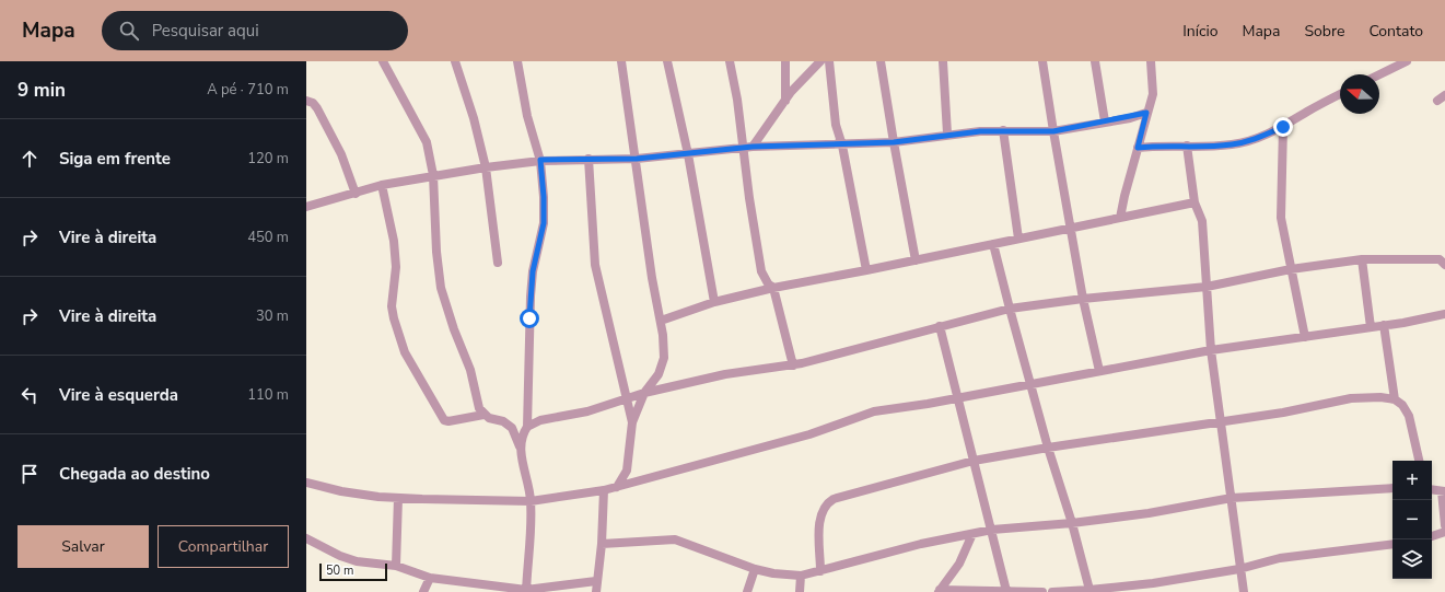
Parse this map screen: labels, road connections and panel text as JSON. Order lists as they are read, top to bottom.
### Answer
{
  "scale_bar": "50 m",
  "north": "left",
  "page": {
    "header": "Mapa",
    "search": "Pesquisar aqui",
    "nav": [
      "Início",
      "Mapa",
      "Sobre",
      "Contato"
    ],
    "heading": ["9 min", "A pé · 710 m"],
    "list": [
      ["Siga em frente", "120 m"],
      ["Vire à direita", "450 m"],
      ["Vire à direita", "30 m"],
      ["Vire à esquerda", "110 m"],
      "Chegada ao destino"
    ],
    "map_buttons": ["+", "−"],
    "buttons": ["Salvar", "Compartilhar"],
    "scale": "50 m"
  }
}
